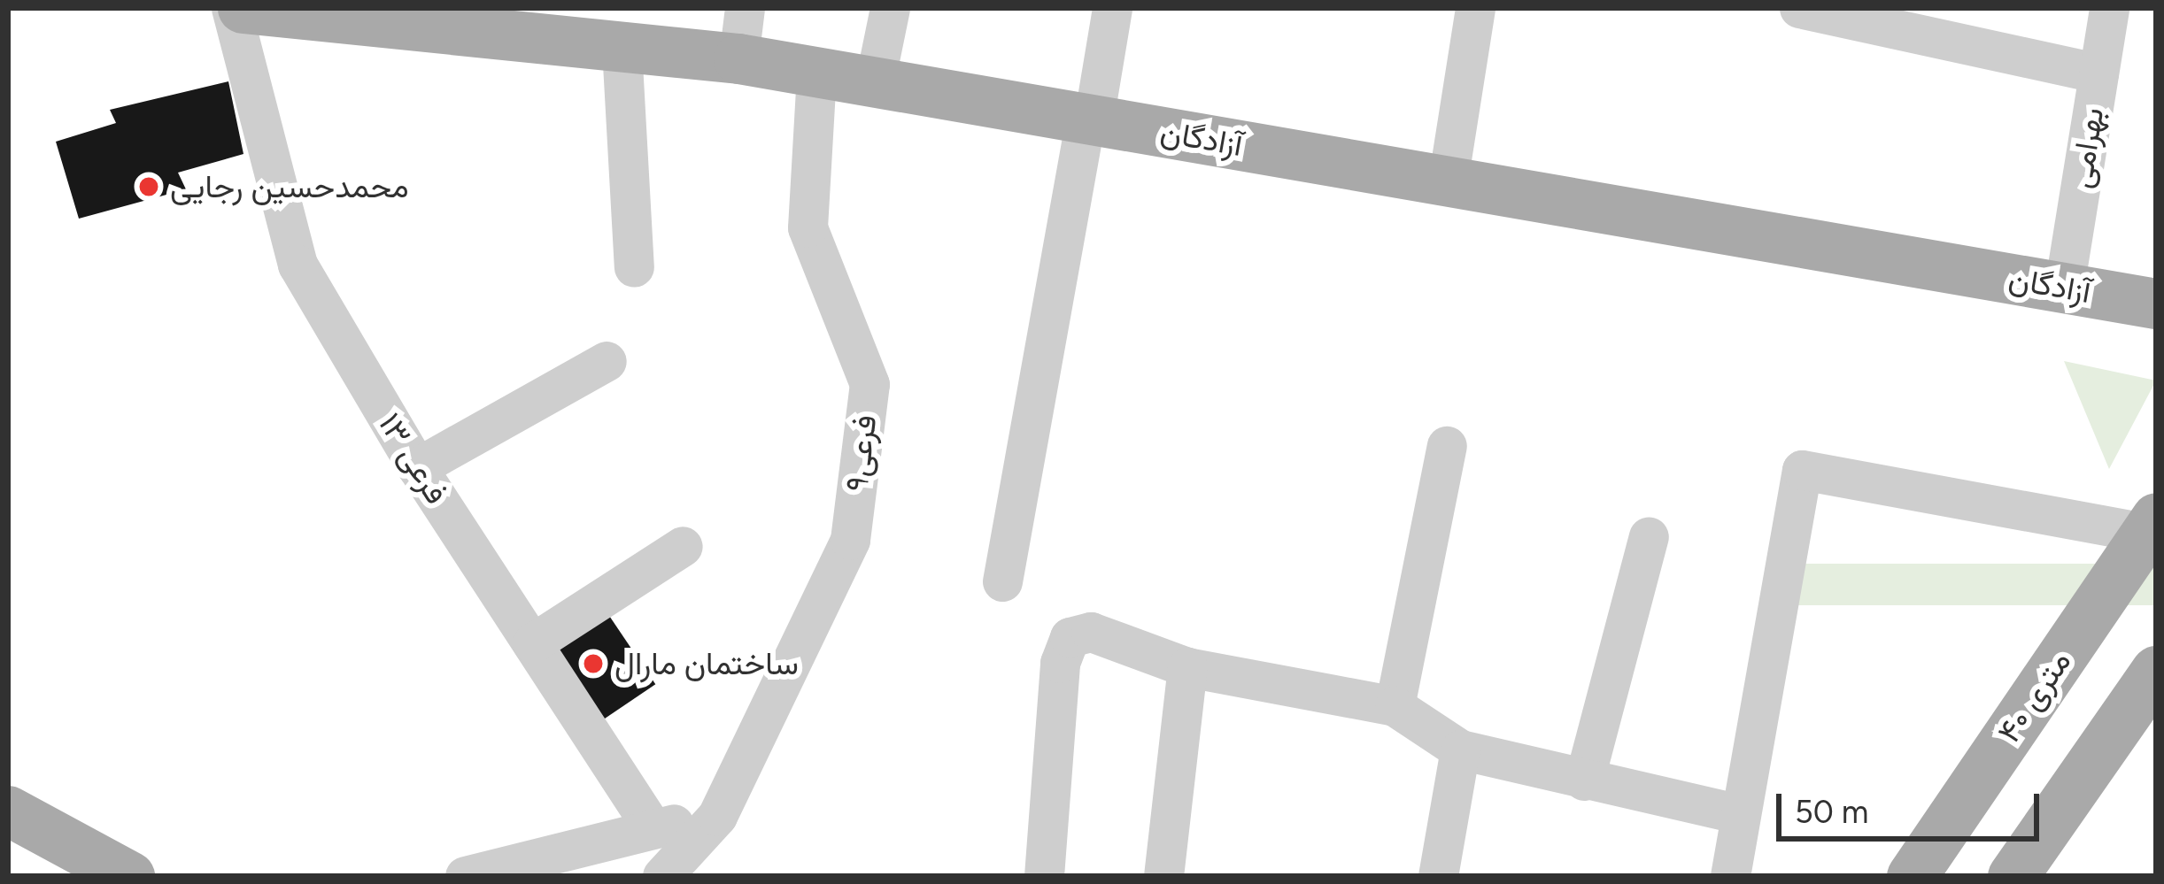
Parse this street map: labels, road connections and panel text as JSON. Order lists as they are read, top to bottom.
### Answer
{
  "streets": {
    "main road": ["آزادگان", "۴۰ متری"],
    "street": ["بهرامی", "فرعی۹", "فرعی ۱۳"]
  },
  "crossings": [
    ["آزادگان", "بهرامی"],
    ["آزادگان", "فرعی۹"]
  ],
  "places": ["محمدحسین رجایی", "ساختمان مارال"],
  "scale_bar": "50 m"
}
